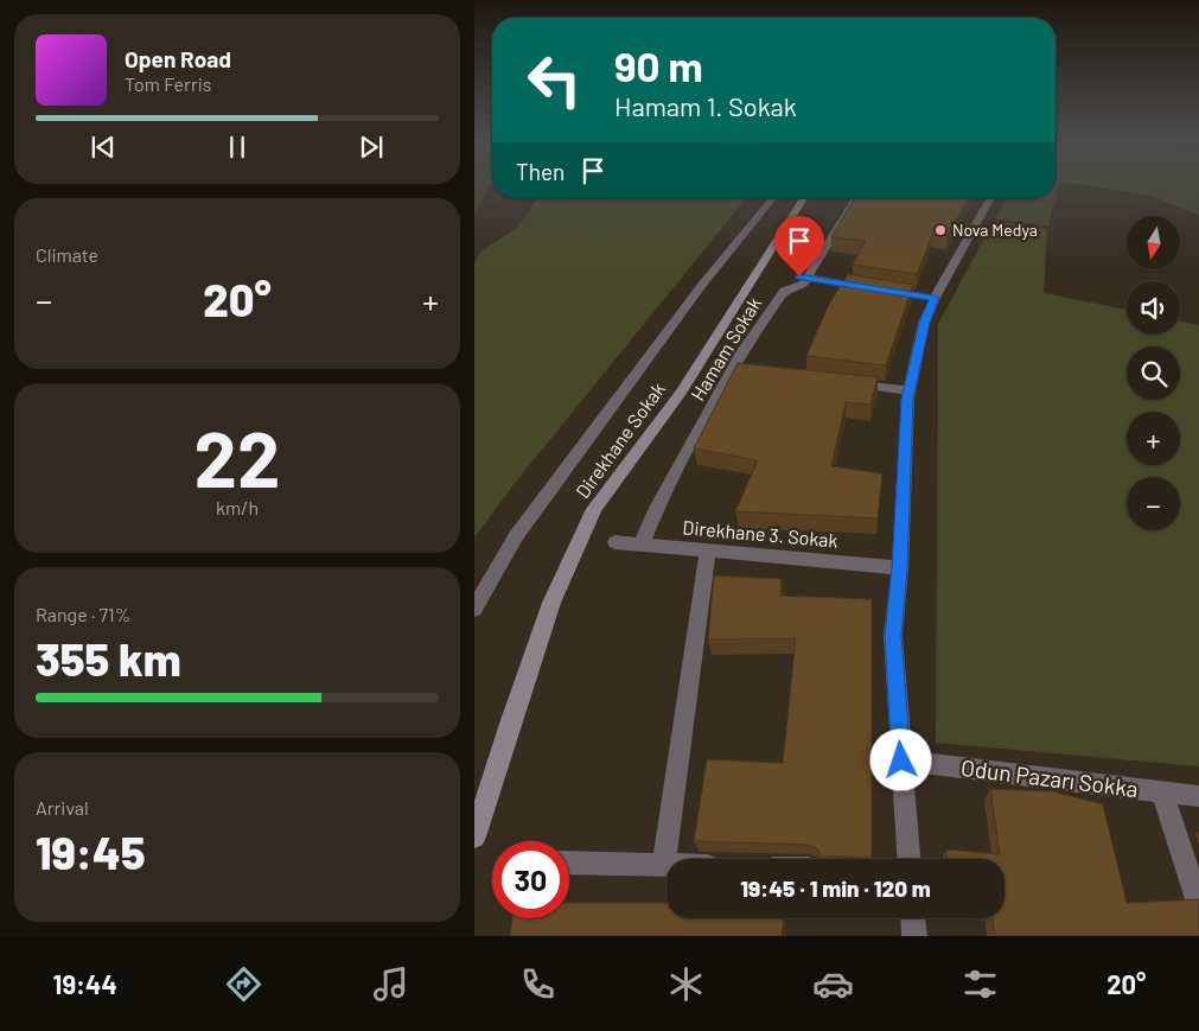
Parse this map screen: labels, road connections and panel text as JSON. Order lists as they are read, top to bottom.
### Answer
{
  "streets": {
    "street": [
      "Hamam Sokak",
      "Direkhane Sokak",
      "Direkhane 3. Sokak",
      "Odun Pazarı Sokka"
    ]
  },
  "crossings": [
    ["Hamam Sokak", "Direkhane 3. Sokak"]
  ],
  "places": ["Nova Medya"],
  "north": "bottom",
  "page": {
    "turn": ["90 m", "Hamam 1. Sokak"],
    "song": ["Open Road", "Tom Ferris"],
    "then": "Then",
    "tile": [
      "Climate",
      ["22", "km/h"],
      ["Range · 71%", "355 km"],
      ["Arrival", "19:45"]
    ],
    "map_buttons": ["+", "−"],
    "heat": ["−", "20°", "+"],
    "limit": "30",
    "trip": "19:45 · 1 min · 120 m",
    "tabs": ["19:44", "20°"]
  }
}
